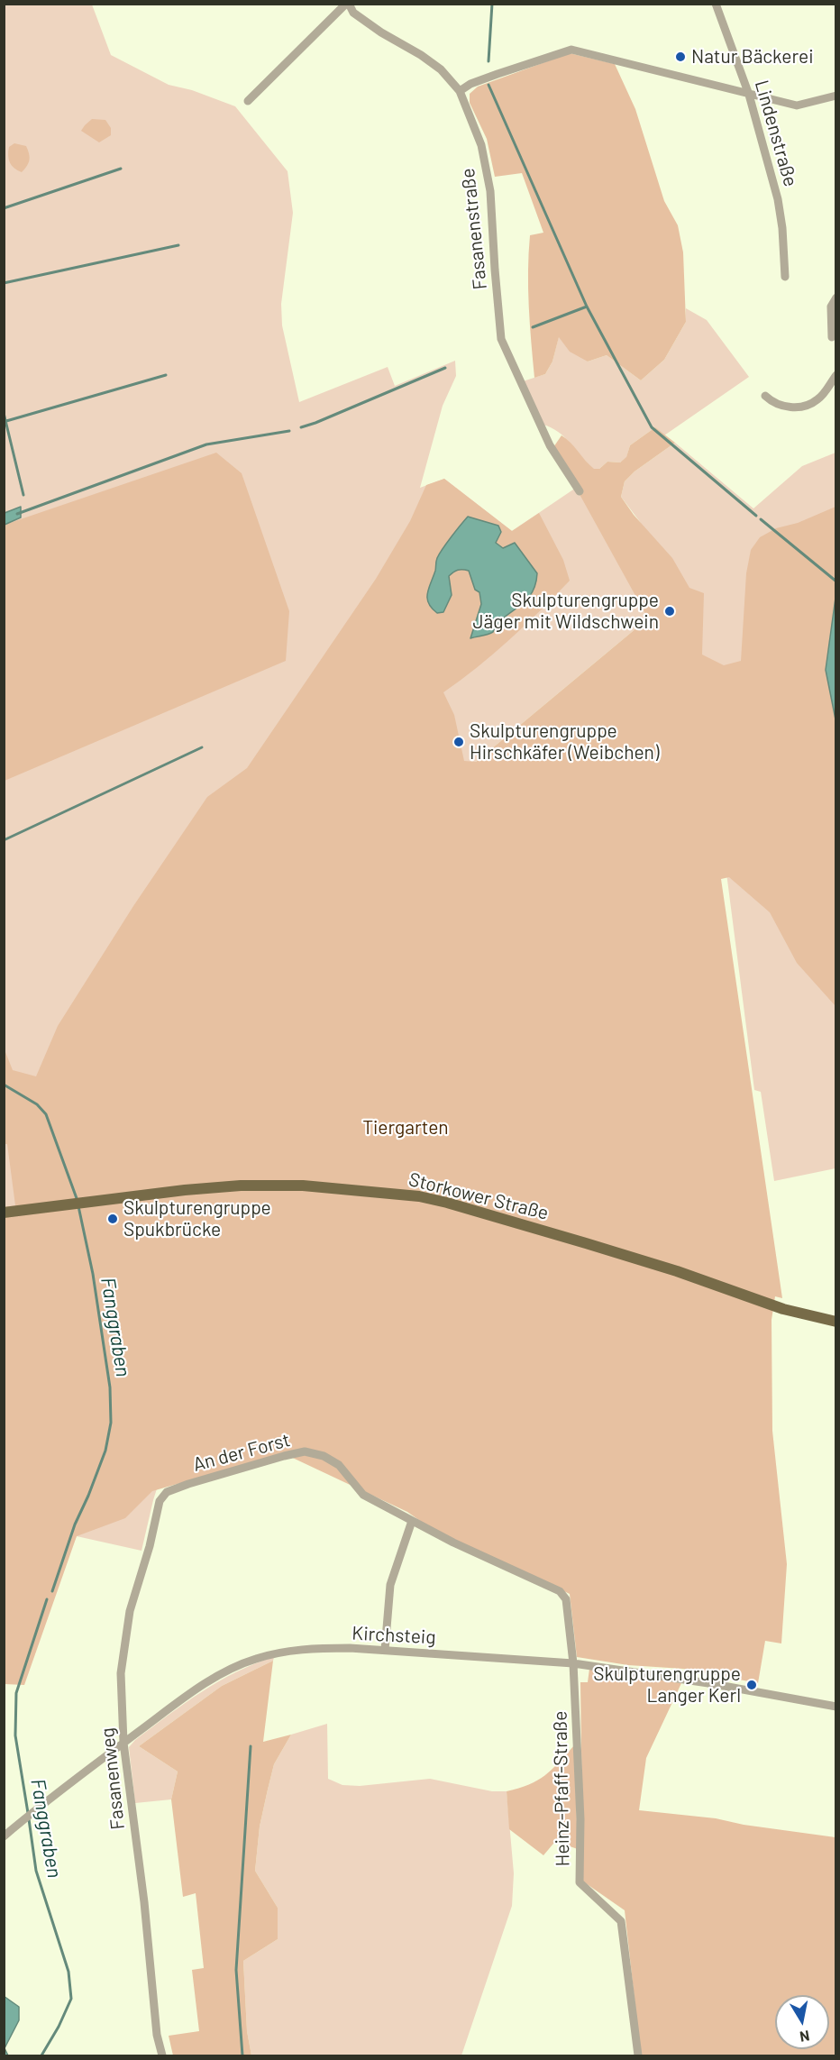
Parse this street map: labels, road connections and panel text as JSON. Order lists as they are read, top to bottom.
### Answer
{
  "streets": {
    "main road": ["Storkower Straße"],
    "street": [
      "Lindenstraße",
      "Fasanenstraße",
      "An der Forst",
      "Kirchsteig",
      "Fasanenweg",
      "Heinz-Pfaff-Straße"
    ]
  },
  "crossings": [
    ["An der Forst", "Kirchsteig"],
    ["An der Forst", "Fasanenweg"],
    ["An der Forst", "Heinz-Pfaff-Straße"],
    ["Kirchsteig", "Fasanenweg"],
    ["Kirchsteig", "Heinz-Pfaff-Straße"]
  ],
  "water": ["Fanggraben"],
  "parks": ["Tiergarten"],
  "places": [
    "Natur Bäckerei",
    "Skulpturengruppe Jäger mit Wildschwein",
    "Skulpturengruppe Hirschkäfer (Weibchen)",
    "Skulpturengruppe Spukbrücke",
    "Skulpturengruppe Langer Kerl"
  ],
  "north": "bottom"
}
